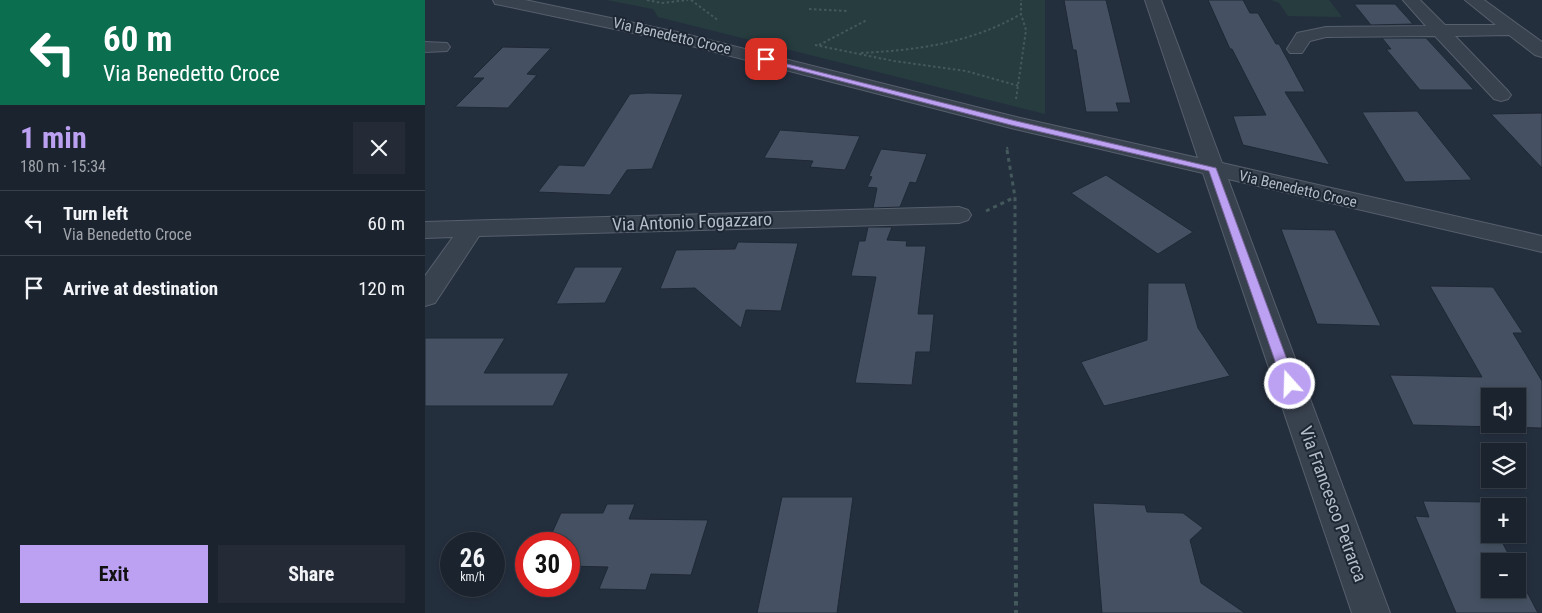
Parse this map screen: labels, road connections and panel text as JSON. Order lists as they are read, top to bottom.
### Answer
{
  "streets": {
    "street": ["Via Benedetto Croce", "Via Antonio Fogazzaro", "Via Francesco Petrarca"]
  },
  "crossings": [
    ["Via Benedetto Croce", "Via Francesco Petrarca"]
  ],
  "page": {
    "turn": ["60 m", "Via Benedetto Croce"],
    "heading": ["1 min", "180 m · 15:34"],
    "list": [
      {
        "name": "Turn left",
        "note": "Via Benedetto Croce",
        "value": "60 m"
      },
      {
        "name": "Arrive at destination",
        "value": "120 m"
      }
    ],
    "map_buttons": ["+", "−"],
    "speed": "26 km/h",
    "limit": "30",
    "buttons": ["Exit", "Share"]
  }
}
